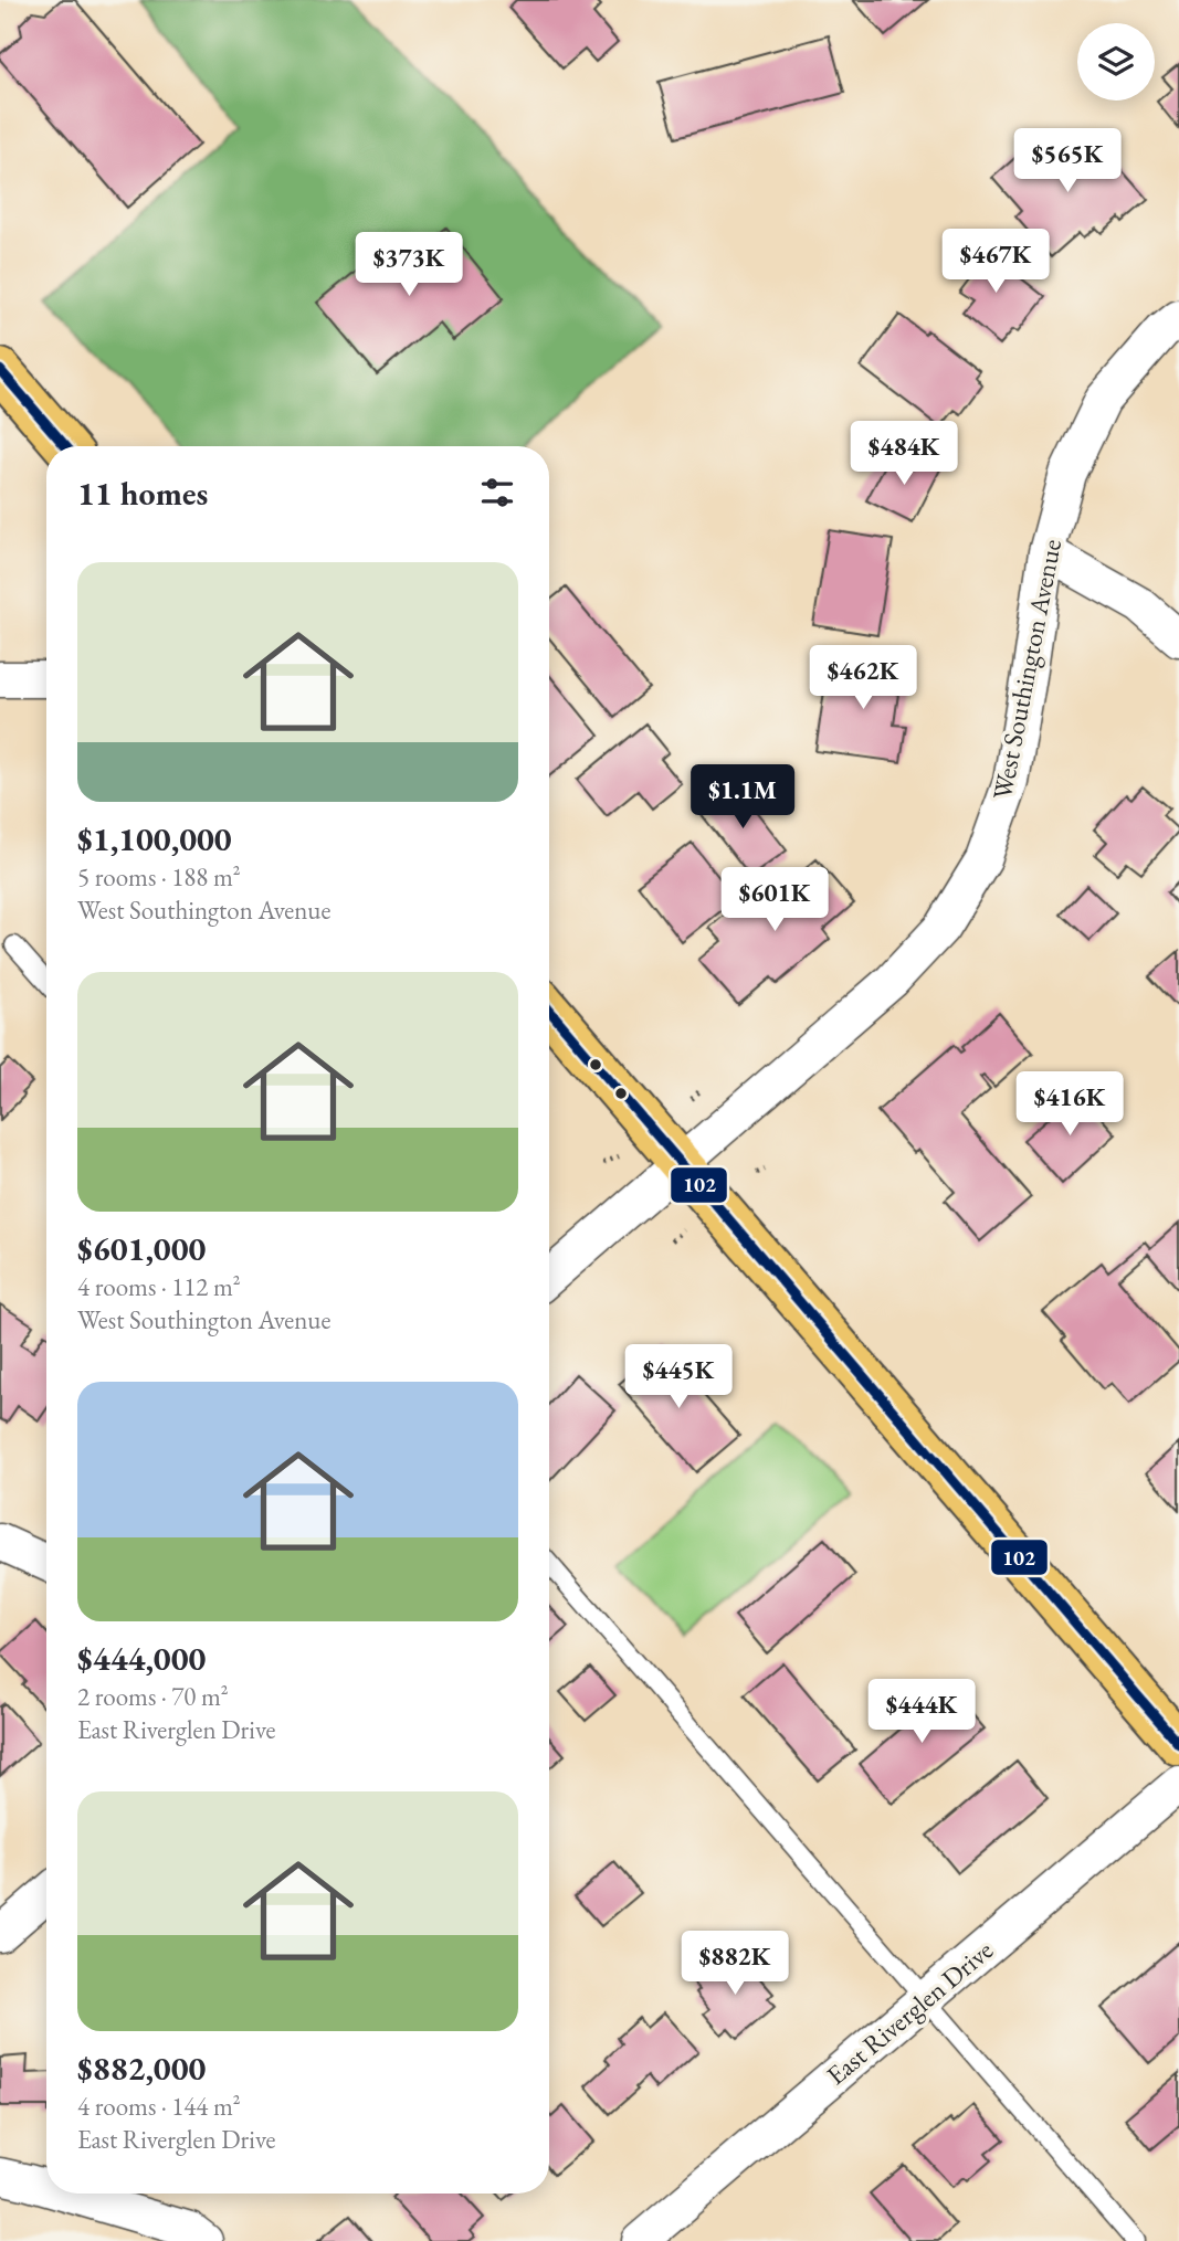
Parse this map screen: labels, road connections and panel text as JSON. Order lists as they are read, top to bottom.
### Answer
{
  "streets": {
    "street": ["West Southington Avenue", "East Riverglen Drive"]
  },
  "lines": ["transit line 102"],
  "page": {
    "price": [
      "$565K",
      "$467K",
      "$373K",
      "$484K",
      "$462K",
      "$1.1M",
      "$601K",
      "$416K",
      "$445K",
      "$444K",
      "$882K"
    ],
    "heading": "11 homes",
    "list": [
      {
        "name": "$1,100,000",
        "note": "5 rooms · 188 m² · West Southington Avenue"
      },
      {
        "name": "$601,000",
        "note": "4 rooms · 112 m² · West Southington Avenue"
      },
      {
        "name": "$444,000",
        "note": "2 rooms · 70 m² · East Riverglen Drive"
      },
      {
        "name": "$882,000",
        "note": "4 rooms · 144 m² · East Riverglen Drive"
      }
    ]
  }
}
